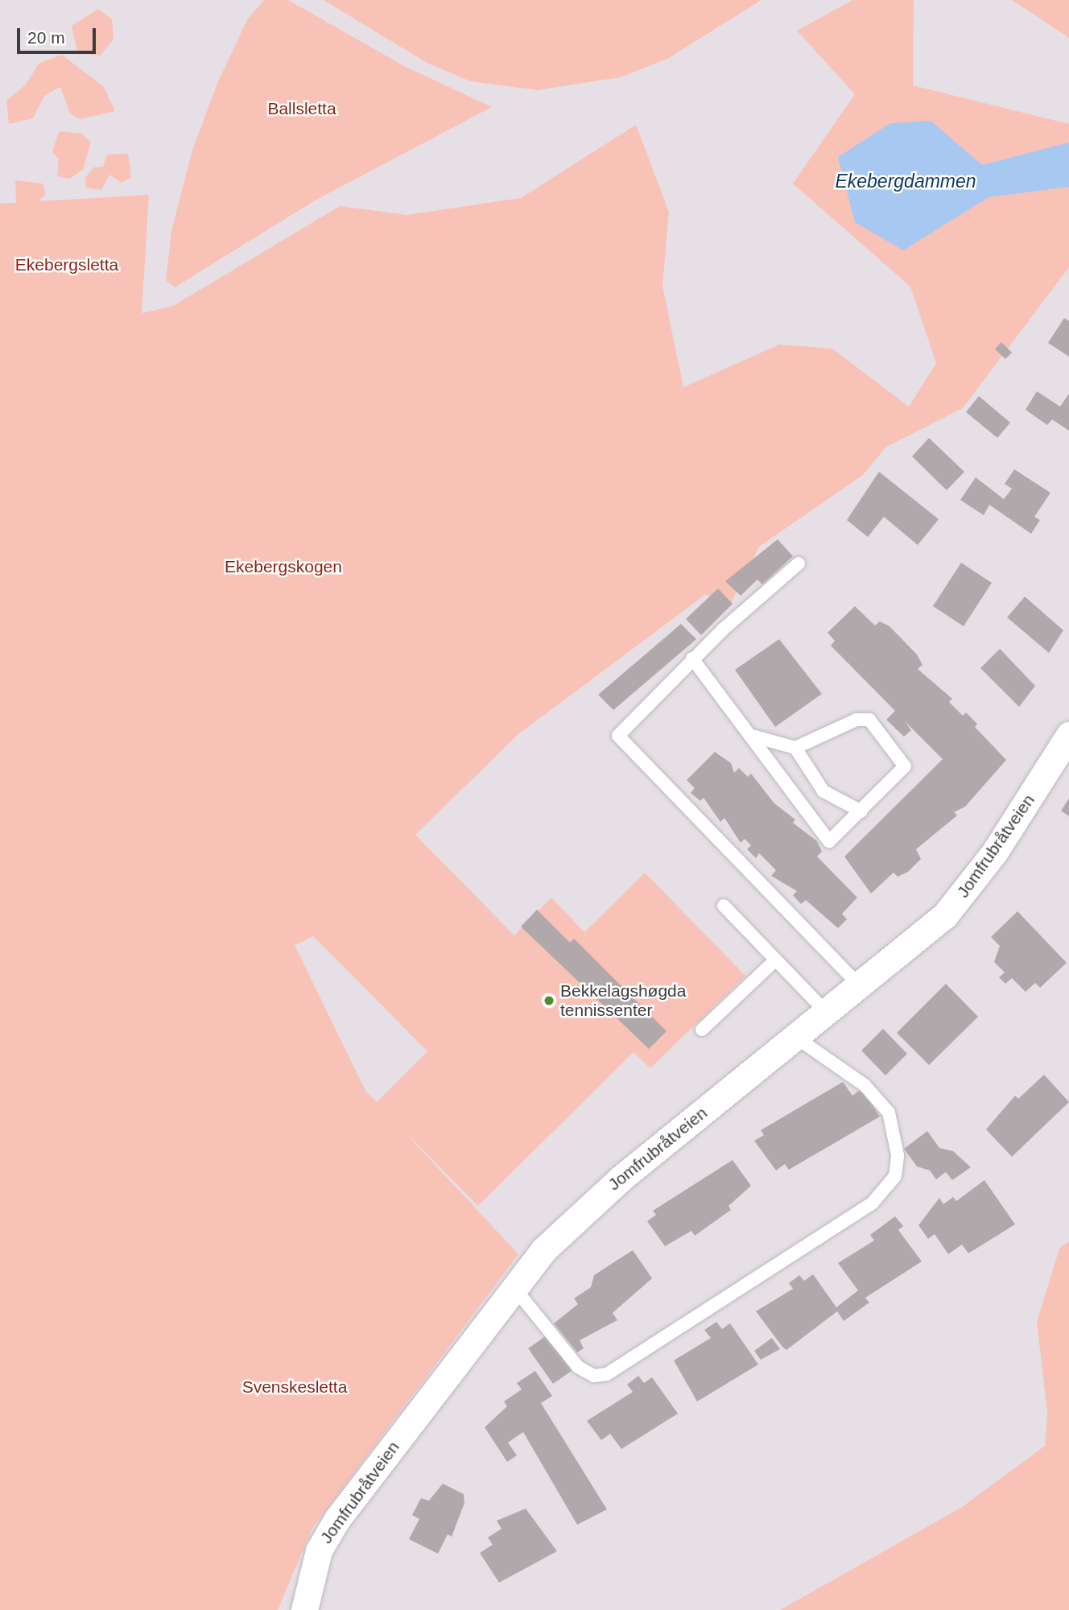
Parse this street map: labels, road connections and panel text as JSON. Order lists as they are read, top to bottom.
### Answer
{
  "streets": {
    "street": ["Jomfrubråtveien"]
  },
  "water": ["Ekebergdammen"],
  "parks": [
    "Ballsletta",
    "Ekebergsletta",
    "Ekebergskogen",
    "Svenskesletta"
  ],
  "places": ["Bekkelagshøgda tennissenter"],
  "scale_bar": "20 m"
}
